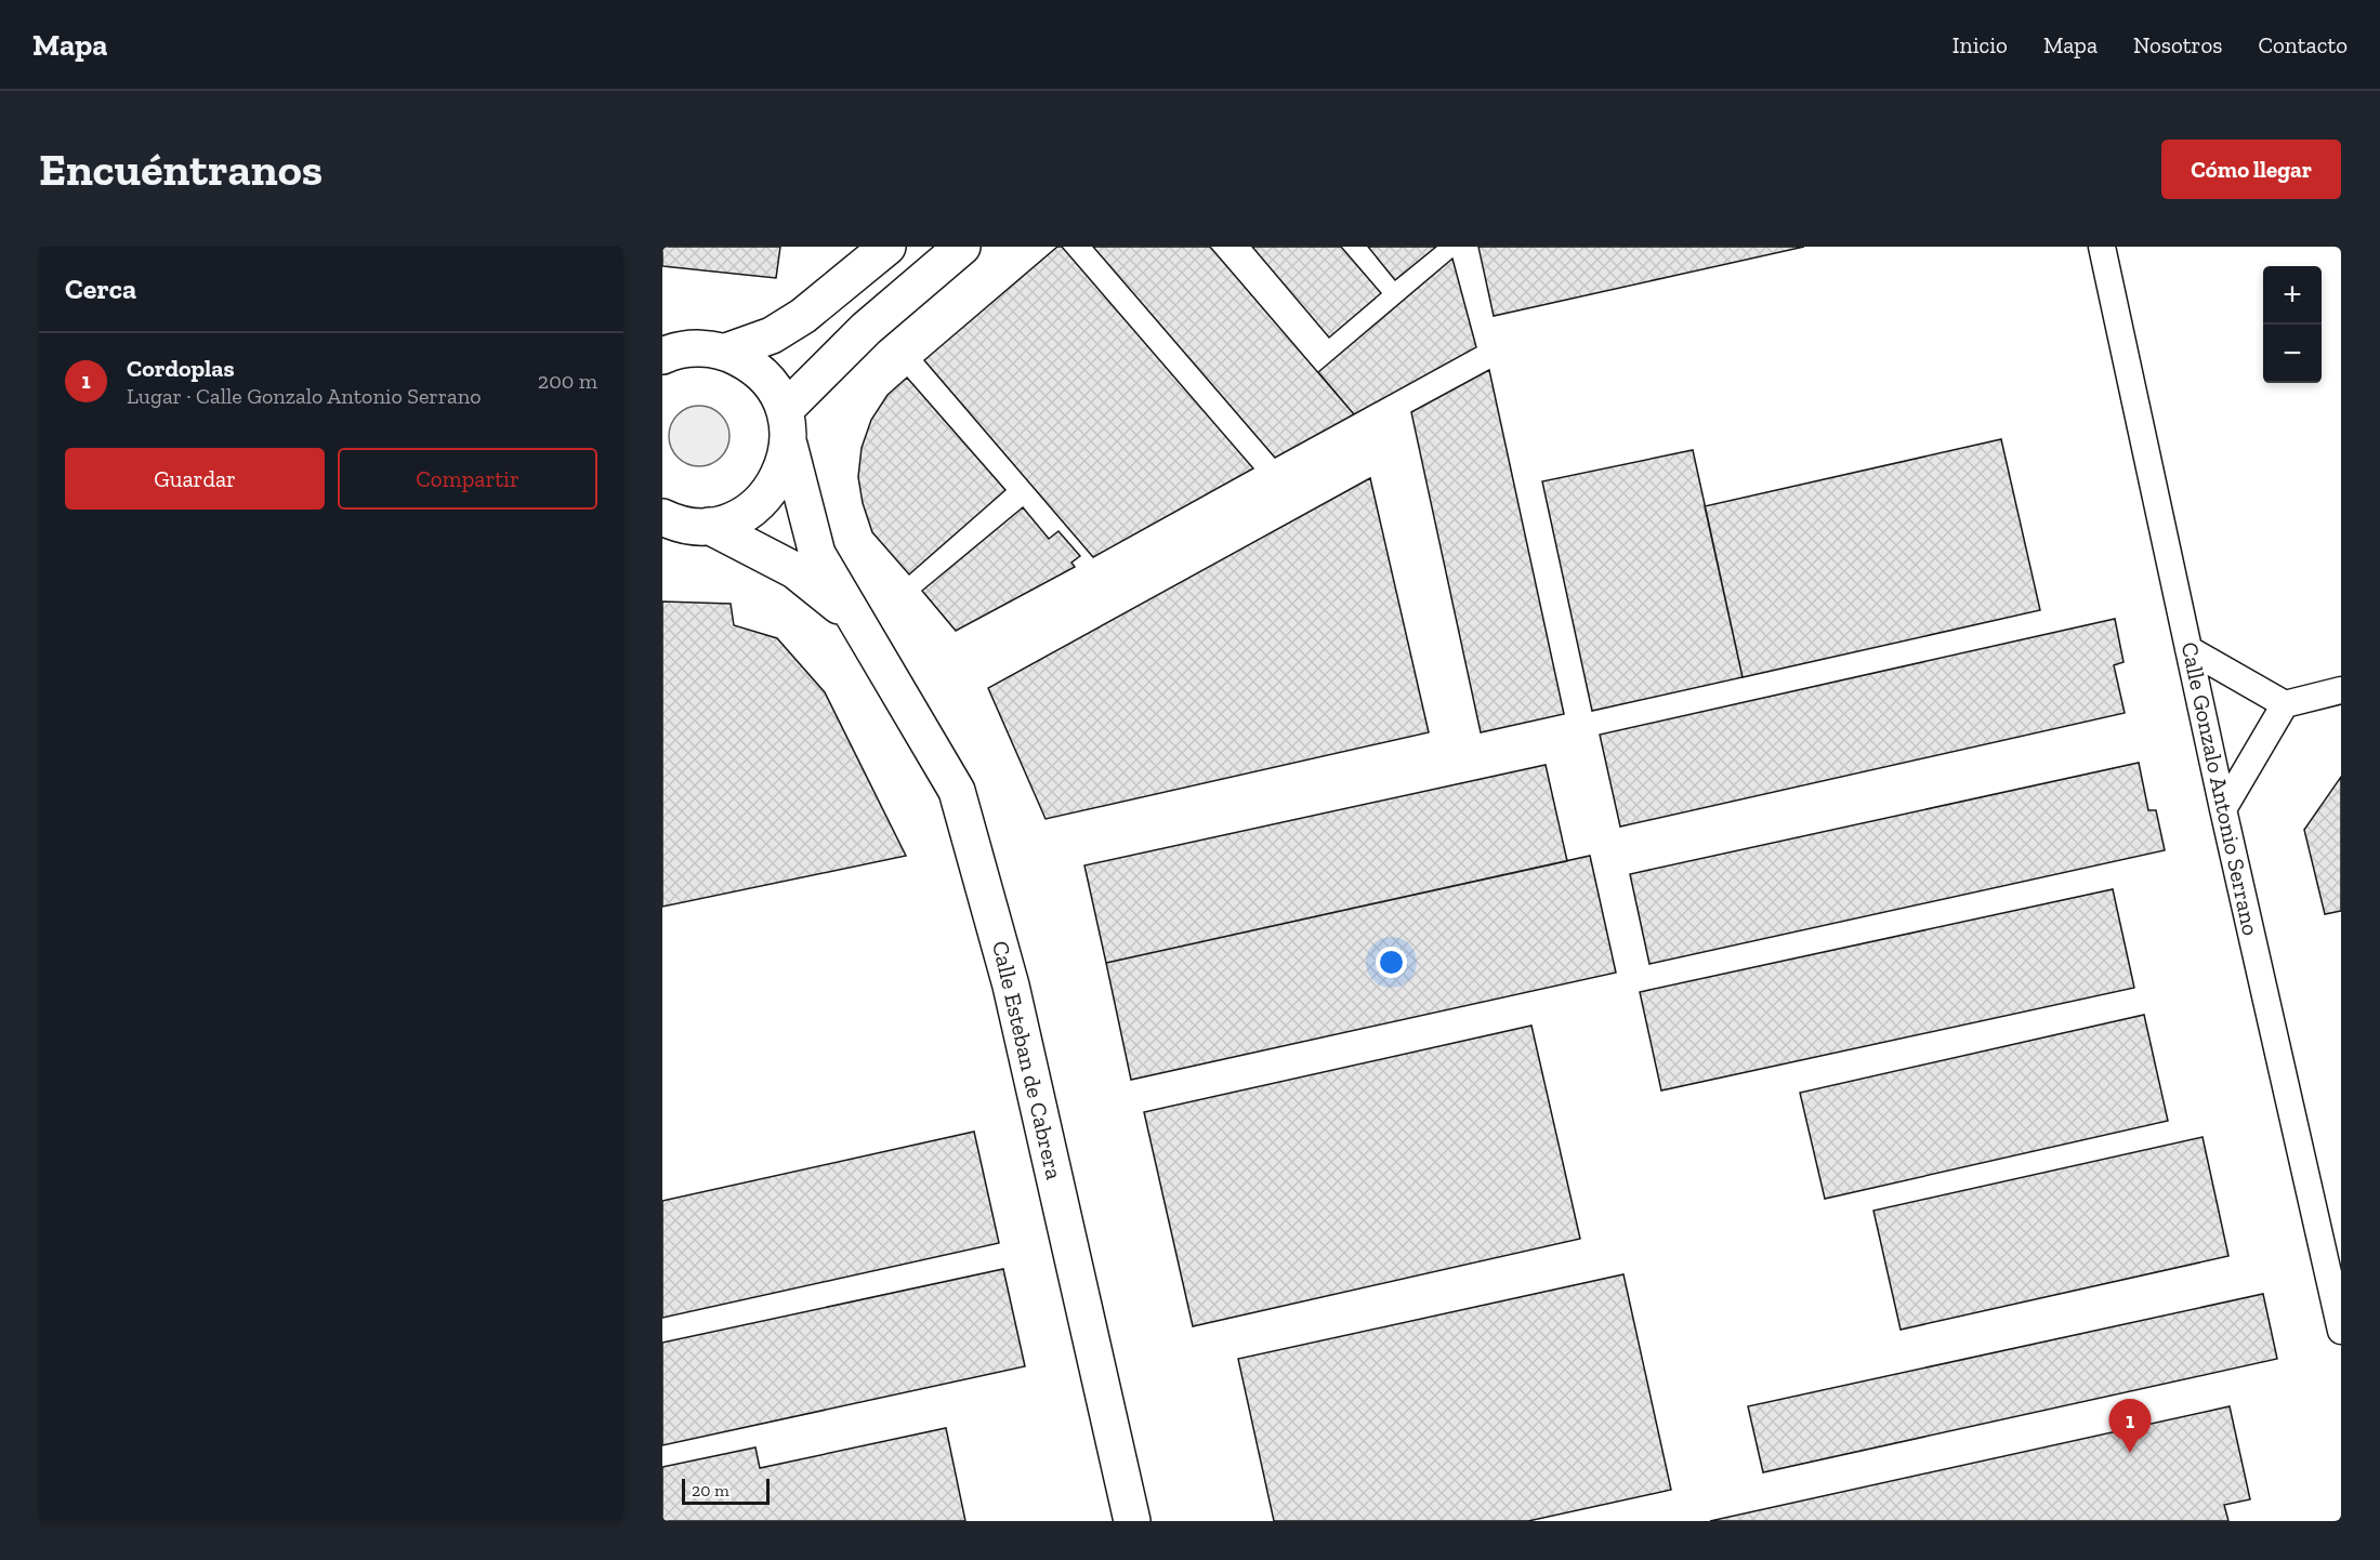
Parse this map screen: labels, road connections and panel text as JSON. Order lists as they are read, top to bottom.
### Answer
{
  "streets": {
    "street": ["Calle Gonzalo Antonio Serrano", "Calle Esteban de Cabrera"]
  },
  "scale_bar": "20 m",
  "page": {
    "header": "Mapa",
    "nav": [
      "Inicio",
      "Mapa",
      "Nosotros",
      "Contacto"
    ],
    "buttons": [
      "Cómo llegar",
      ["Guardar", "Compartir"]
    ],
    "title": "Encuéntranos",
    "heading": "Cerca",
    "map_buttons": ["+", "−"],
    "list": [
      {
        "mark": "1",
        "name": "Cordoplas",
        "note": "Lugar · Calle Gonzalo Antonio Serrano",
        "value": "200 m"
      }
    ],
    "pins": "1",
    "scale": "20 m"
  }
}
